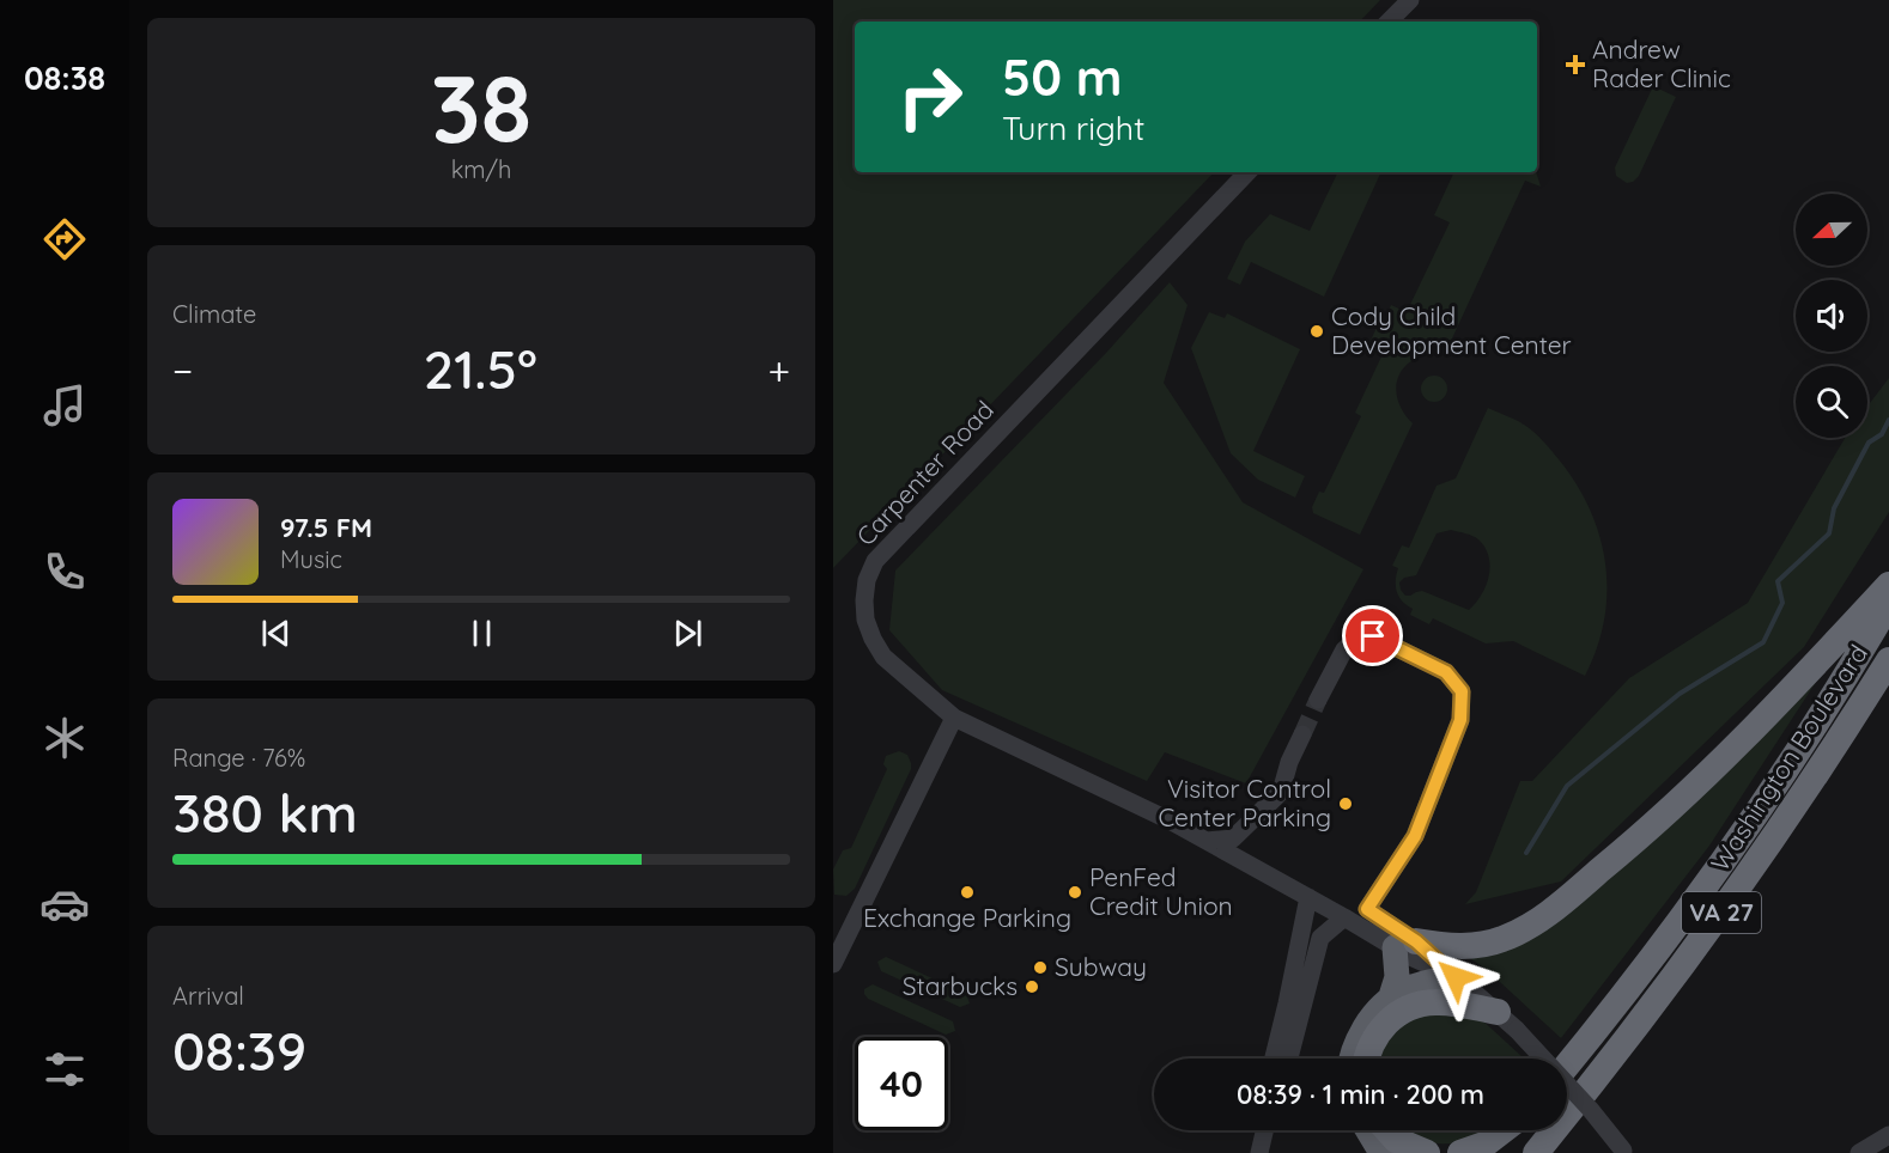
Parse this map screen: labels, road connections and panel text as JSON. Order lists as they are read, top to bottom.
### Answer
{
  "streets": {
    "highway": ["Washington Boulevard", "VA 27"],
    "street": ["Carpenter Road"]
  },
  "places": {
    "health": ["Andrew Rader Clinic"],
    "other": [
      "Cody Child Development Center",
      "Visitor Control Center Parking",
      "Exchange Parking",
      "PenFed Credit Union",
      "Subway",
      "Starbucks"
    ]
  },
  "north": "left",
  "page": {
    "tabs": "08:38",
    "tile": [
      ["38", "km/h"],
      "Climate",
      ["Range · 76%", "380 km"],
      ["Arrival", "08:39"]
    ],
    "turn": ["50 m", "Turn right"],
    "heat": ["−", "21.5°", "+"],
    "song": ["97.5 FM", "Music"],
    "limit": "40",
    "trip": "08:39 · 1 min · 200 m"
  }
}
